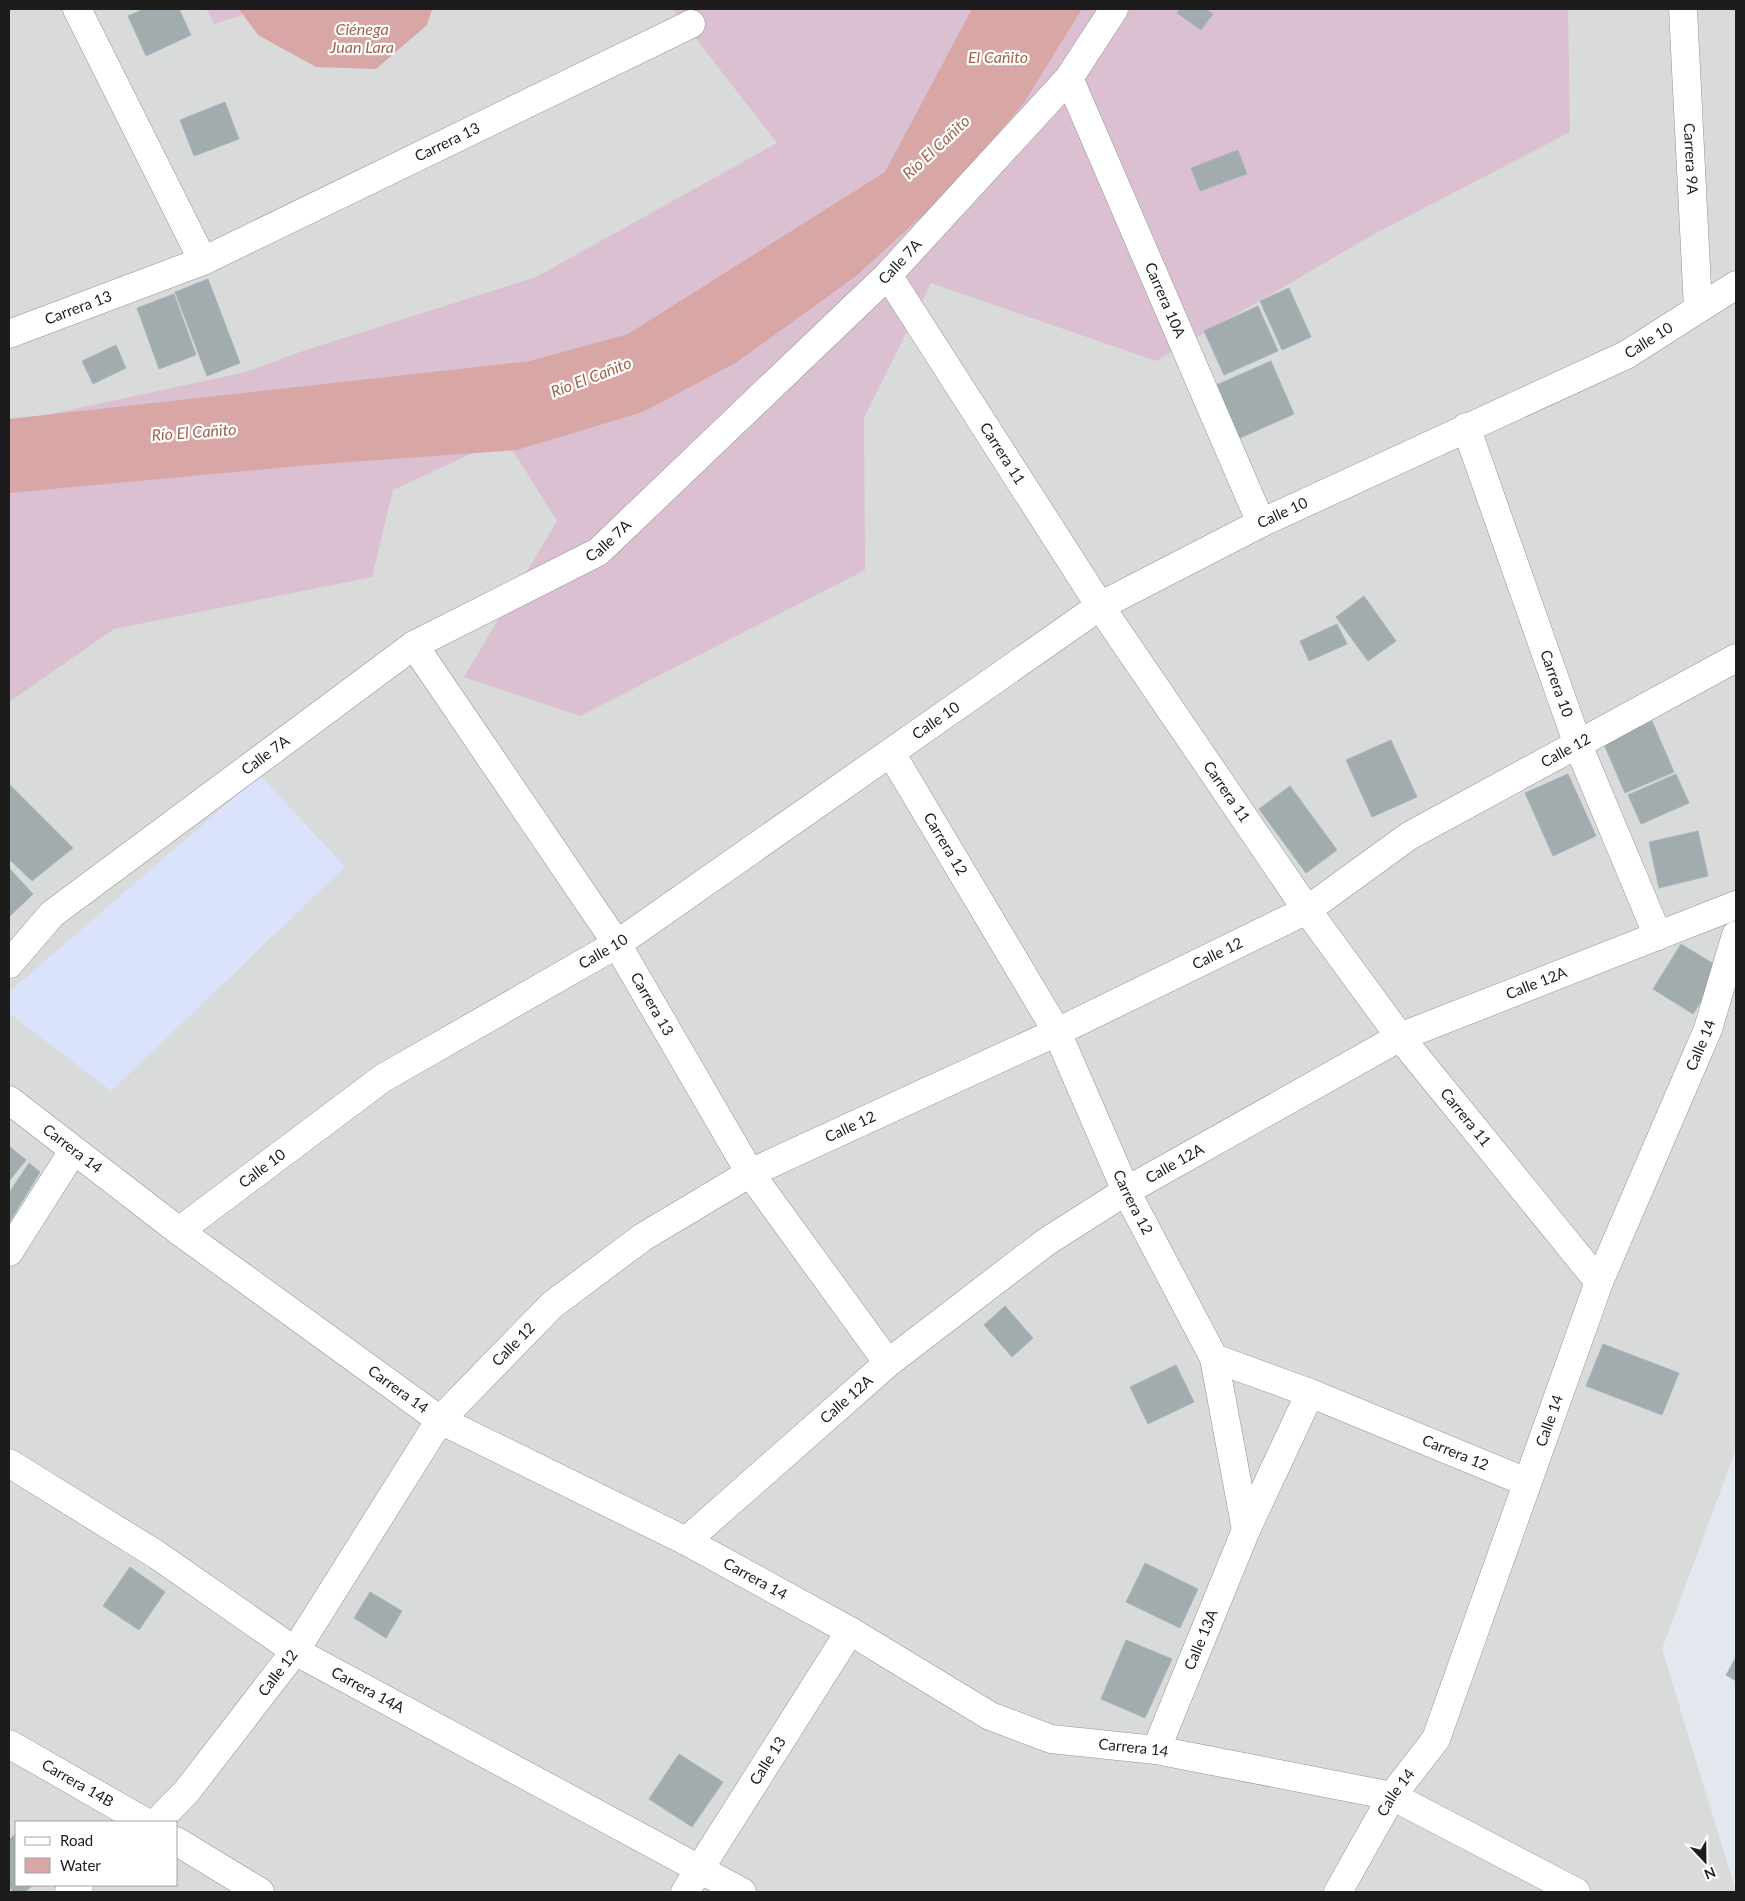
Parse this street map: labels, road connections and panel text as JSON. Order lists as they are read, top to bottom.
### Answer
{
  "streets": {
    "street": [
      "Carrera 13",
      "Carrera 9A",
      "Calle 7A",
      "Carrera 10A",
      "Calle 10",
      "Carrera 11",
      "Carrera 10",
      "Calle 12",
      "Carrera 12",
      "Calle 12A",
      "Calle 14",
      "Carrera 14",
      "Calle 13A",
      "Carrera 14A",
      "Calle 13",
      "Carrera 14B"
    ]
  },
  "crossings": [
    ["Carrera 13", "Calle 7A"],
    ["Carrera 13", "Calle 10"],
    ["Carrera 13", "Calle 12"],
    ["Carrera 13", "Calle 12A"],
    ["Carrera 9A", "Calle 10"],
    ["Calle 7A", "Carrera 10A"],
    ["Calle 7A", "Carrera 11"],
    ["Carrera 10A", "Calle 10"],
    ["Calle 10", "Carrera 11"],
    ["Calle 10", "Carrera 10"],
    ["Calle 10", "Carrera 12"],
    ["Calle 10", "Carrera 14"],
    ["Carrera 11", "Calle 12"],
    ["Carrera 11", "Calle 12A"],
    ["Carrera 11", "Calle 14"],
    ["Carrera 10", "Calle 12"],
    ["Carrera 10", "Calle 12A"],
    ["Calle 12", "Carrera 12"],
    ["Calle 12", "Carrera 14"],
    ["Calle 12", "Carrera 14A"],
    ["Carrera 12", "Calle 12A"],
    ["Carrera 12", "Calle 14"],
    ["Carrera 12", "Calle 13A"],
    ["Calle 12A", "Carrera 14"],
    ["Calle 14", "Carrera 14"],
    ["Carrera 14", "Calle 13A"],
    ["Carrera 14", "Calle 13"],
    ["Carrera 14A", "Calle 13"]
  ],
  "water": ["Ciénega Juan Lara", "El Cañito", "Río El Cañito"],
  "legend": ["Road", "Water"],
  "north": "bottom"
}
